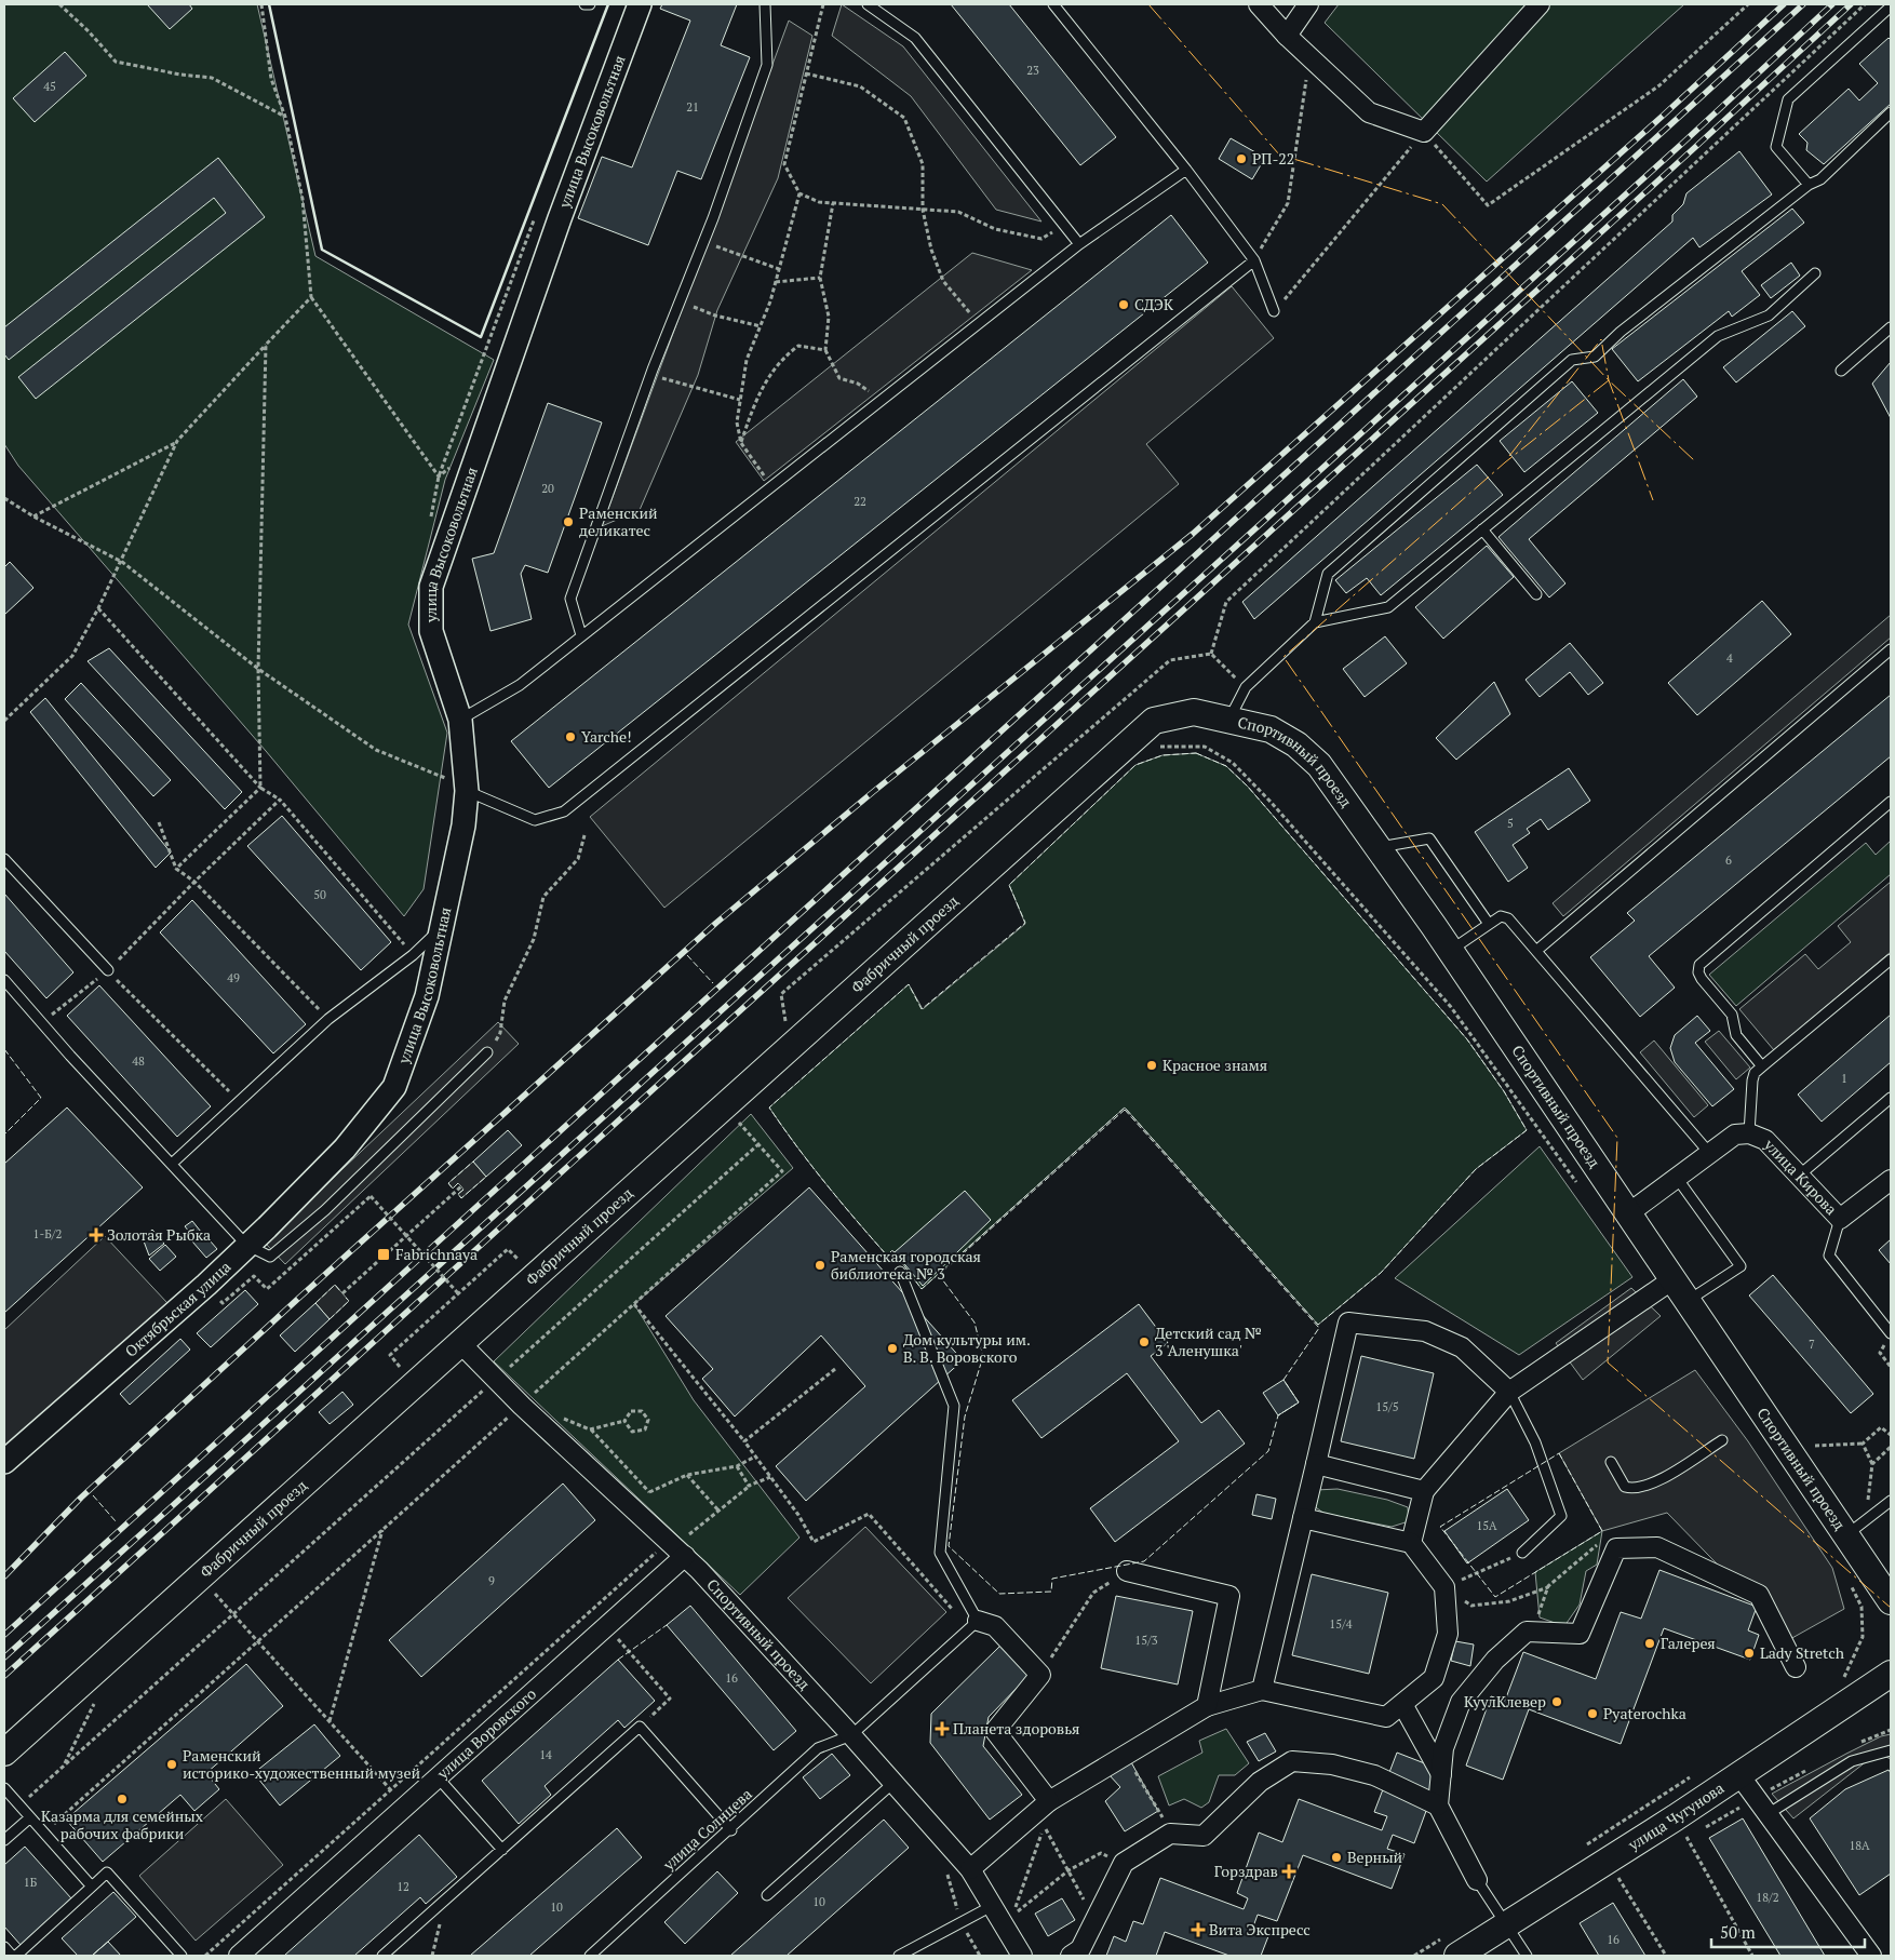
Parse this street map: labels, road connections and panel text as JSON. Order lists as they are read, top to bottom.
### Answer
{
  "streets": {
    "main road": ["Спортивный проезд", "Фабричный проезд", "улица Чугунова"],
    "street": [
      "улица Высоковольтная",
      "улица Кирова",
      "Октябрьская улица",
      "улица Воровского"
    ],
    "lane": ["улица Солнцева"]
  },
  "crossings": [
    ["улица Высоковольтная", "Октябрьская улица"],
    ["Спортивный проезд", "Фабричный проезд"],
    ["Спортивный проезд", "улица Кирова"],
    ["Спортивный проезд", "улица Воровского"],
    ["Спортивный проезд", "улица Солнцева"]
  ],
  "places": {
    "other": [
      "РП-22",
      "СДЭК",
      "Раменский деликатес",
      "Yarche!",
      "Красное знамя",
      "Раменская городская библиотека № 3",
      "Детский сад № 3 'Аленушка'",
      "Дом культуры им. В. В. Воровского",
      "Галерея",
      "Lady Stretch",
      "КуулКлевер",
      "Pyaterochka",
      "Раменский историко-художественный музей",
      "Казарма для семейных рабочих фабрики",
      "Верный"
    ],
    "health": [
      "Золотая Рыбка",
      "Планета здоровья",
      "Горздрав",
      "Вита Экспресс"
    ],
    "transit": ["Fabrichnaya"]
  },
  "house_numbers": [
    "23",
    "45",
    "21",
    "20",
    "22",
    "4",
    "5",
    "6",
    "50",
    "49",
    "48",
    "1",
    "1-Б/2",
    "7",
    "15/5",
    "15А",
    "9",
    "15/4",
    "15/3",
    "16",
    "14",
    "18А",
    "1Б",
    "12",
    "18/2",
    "10",
    "10",
    "16"
  ],
  "scale_bar": "50 m"
}
